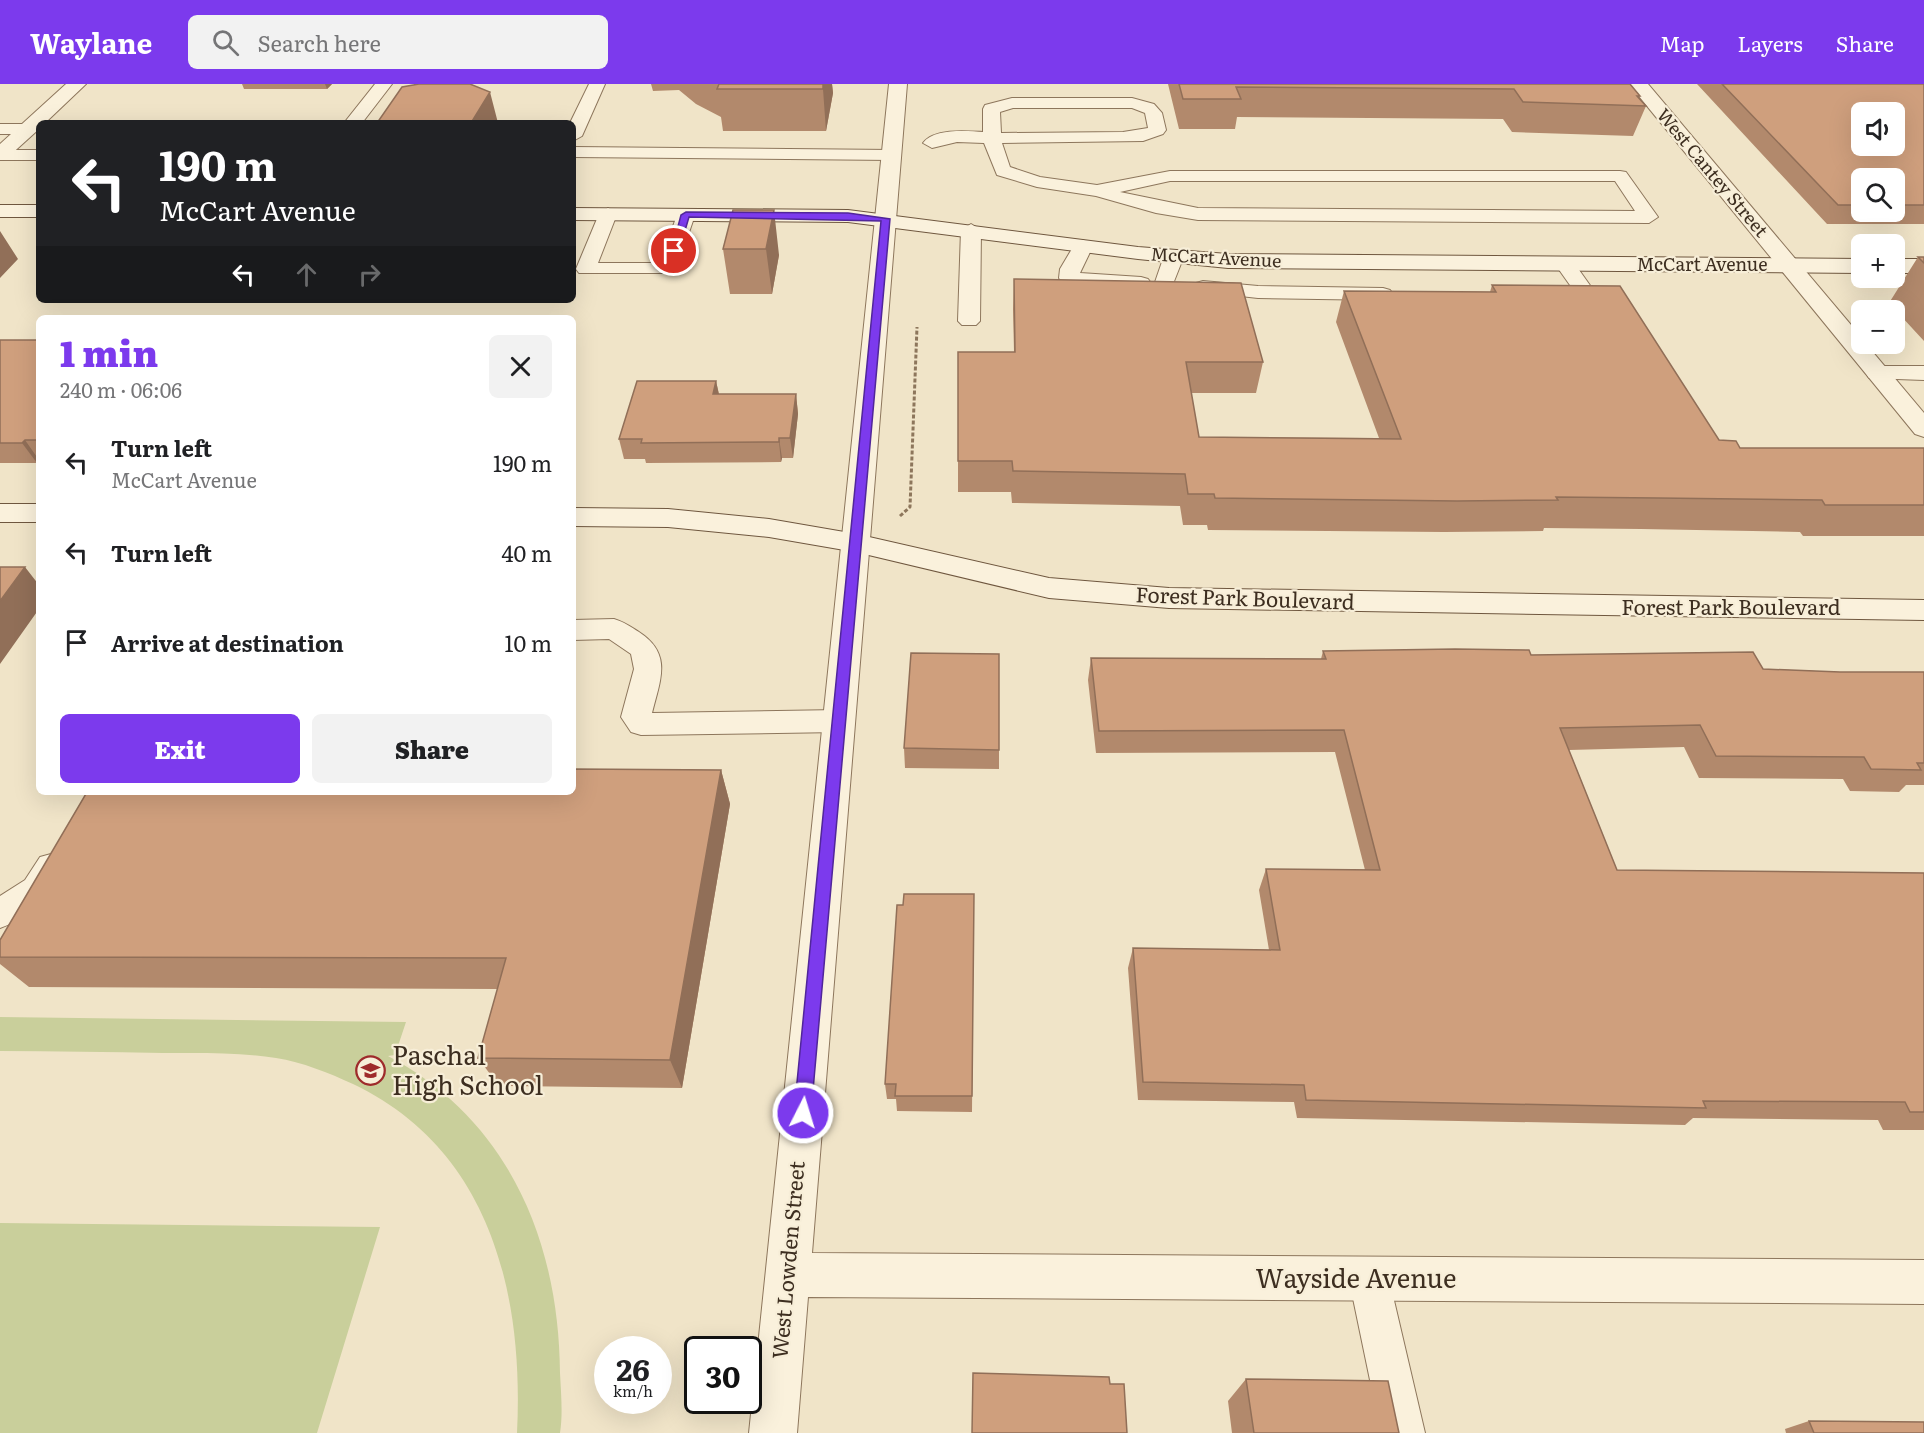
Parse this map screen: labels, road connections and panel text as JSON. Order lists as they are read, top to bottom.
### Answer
{
  "streets": {
    "street": [
      "West Cantey Street",
      "McCart Avenue",
      "Forest Park Boulevard",
      "West Lowden Street",
      "Wayside Avenue"
    ]
  },
  "crossings": [
    ["West Cantey Street", "McCart Avenue"],
    ["McCart Avenue", "West Lowden Street"],
    ["Forest Park Boulevard", "West Lowden Street"],
    ["West Lowden Street", "Wayside Avenue"]
  ],
  "places": {
    "school or university": ["Paschal High School"]
  },
  "page": {
    "header": "Waylane",
    "search": "Search here",
    "nav": ["Map", "Layers", "Share"],
    "map_buttons": ["+", "−"],
    "turn": ["190 m", "McCart Avenue"],
    "heading": ["1 min", "240 m · 06:06"],
    "list": [
      {
        "name": "Turn left",
        "note": "McCart Avenue",
        "value": "190 m"
      },
      {
        "name": "Turn left",
        "value": "40 m"
      },
      {
        "name": "Arrive at destination",
        "value": "10 m"
      }
    ],
    "buttons": ["Exit", "Share"],
    "speed": "26 km/h",
    "limit": "30"
  }
}
